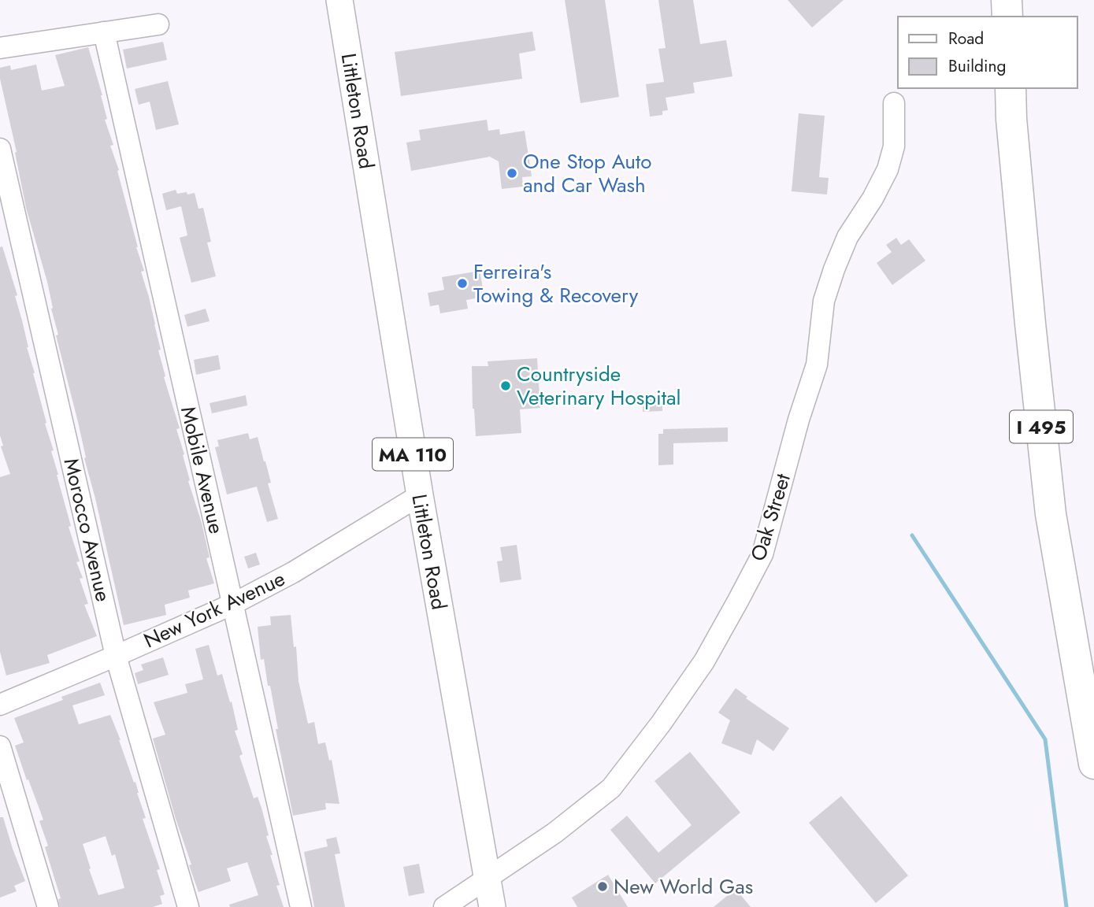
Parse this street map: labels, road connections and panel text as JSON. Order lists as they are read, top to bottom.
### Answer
{
  "streets": {
    "highway": ["I 495"],
    "main road": ["Littleton Road", "MA 110"],
    "street": [
      "Mobile Avenue",
      "Oak Street",
      "Morocco Avenue",
      "New York Avenue"
    ]
  },
  "crossings": [
    ["Littleton Road", "Oak Street"],
    ["Littleton Road", "New York Avenue"],
    ["Mobile Avenue", "New York Avenue"],
    ["Morocco Avenue", "New York Avenue"]
  ],
  "places": [
    "One Stop Auto and Car Wash",
    "Ferreira's Towing & Recovery",
    "Countryside Veterinary Hospital",
    "New World Gas"
  ],
  "legend": ["Road", "Building"]
}
